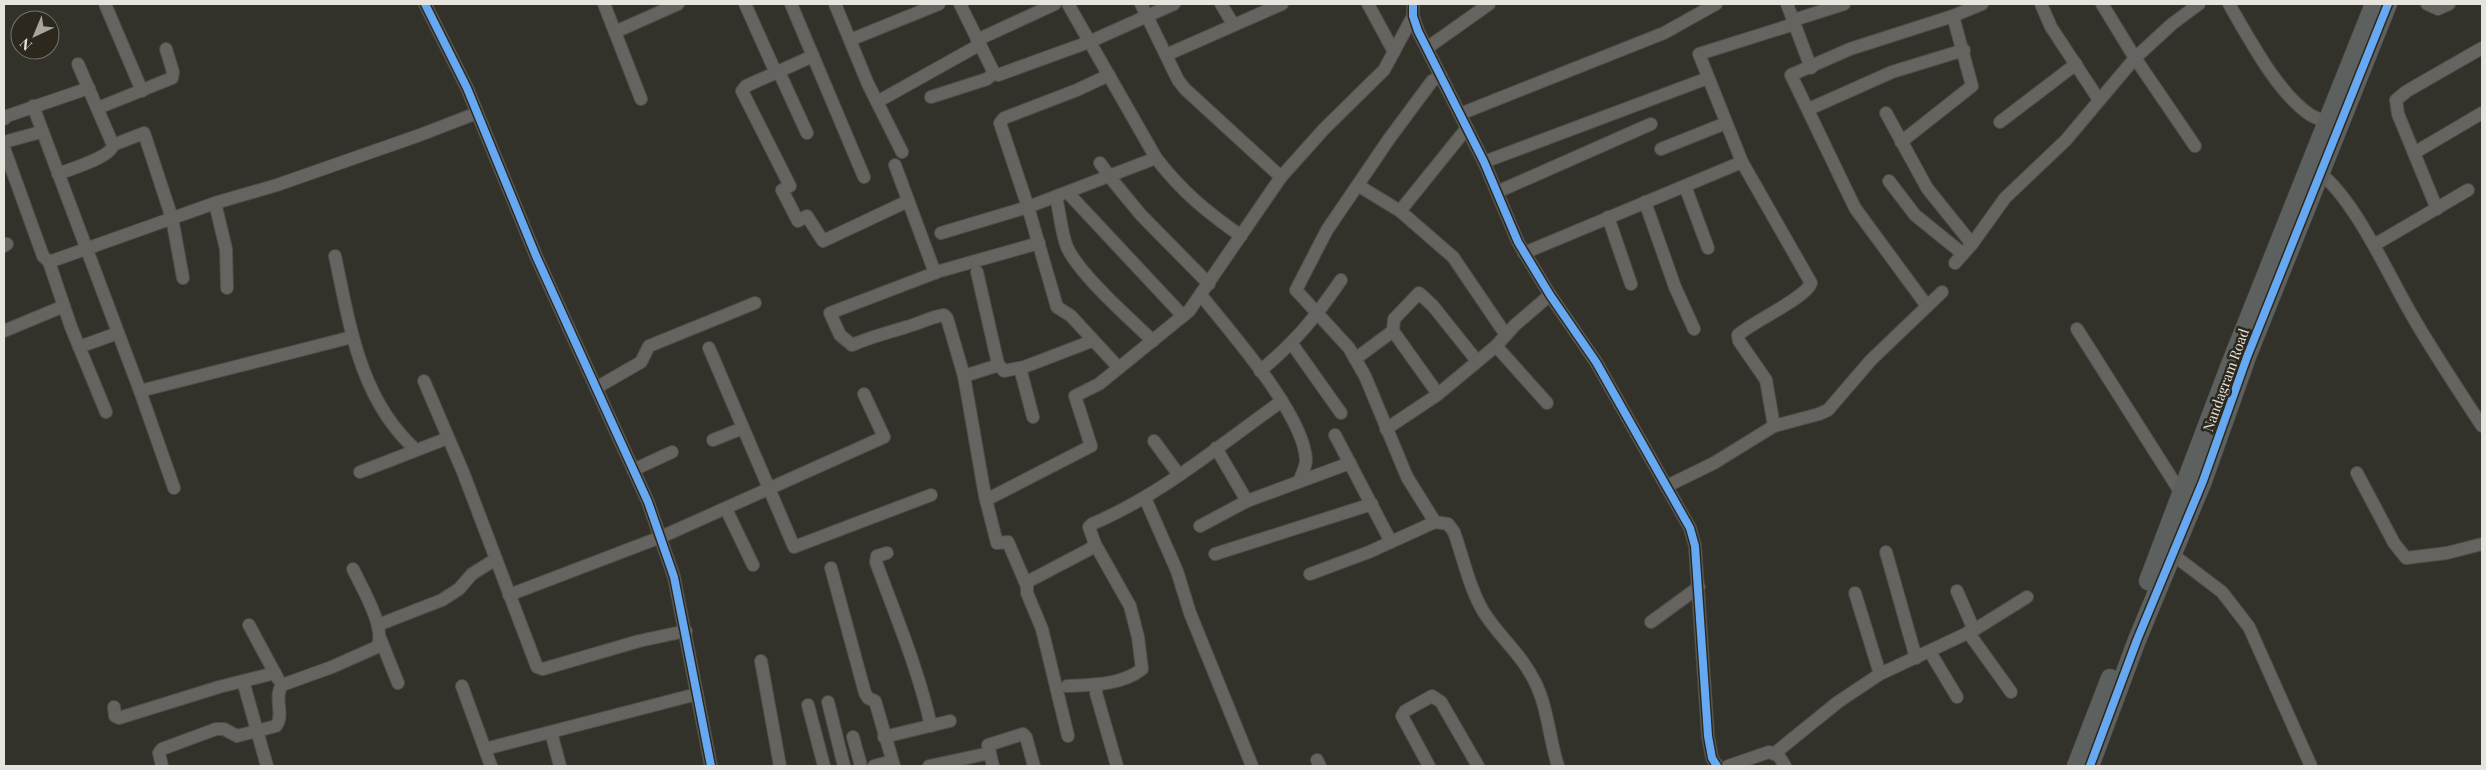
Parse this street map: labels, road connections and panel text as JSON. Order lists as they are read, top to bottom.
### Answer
{
  "streets": {
    "street": ["Nandagram Road"]
  },
  "north": "bottom left"
}
